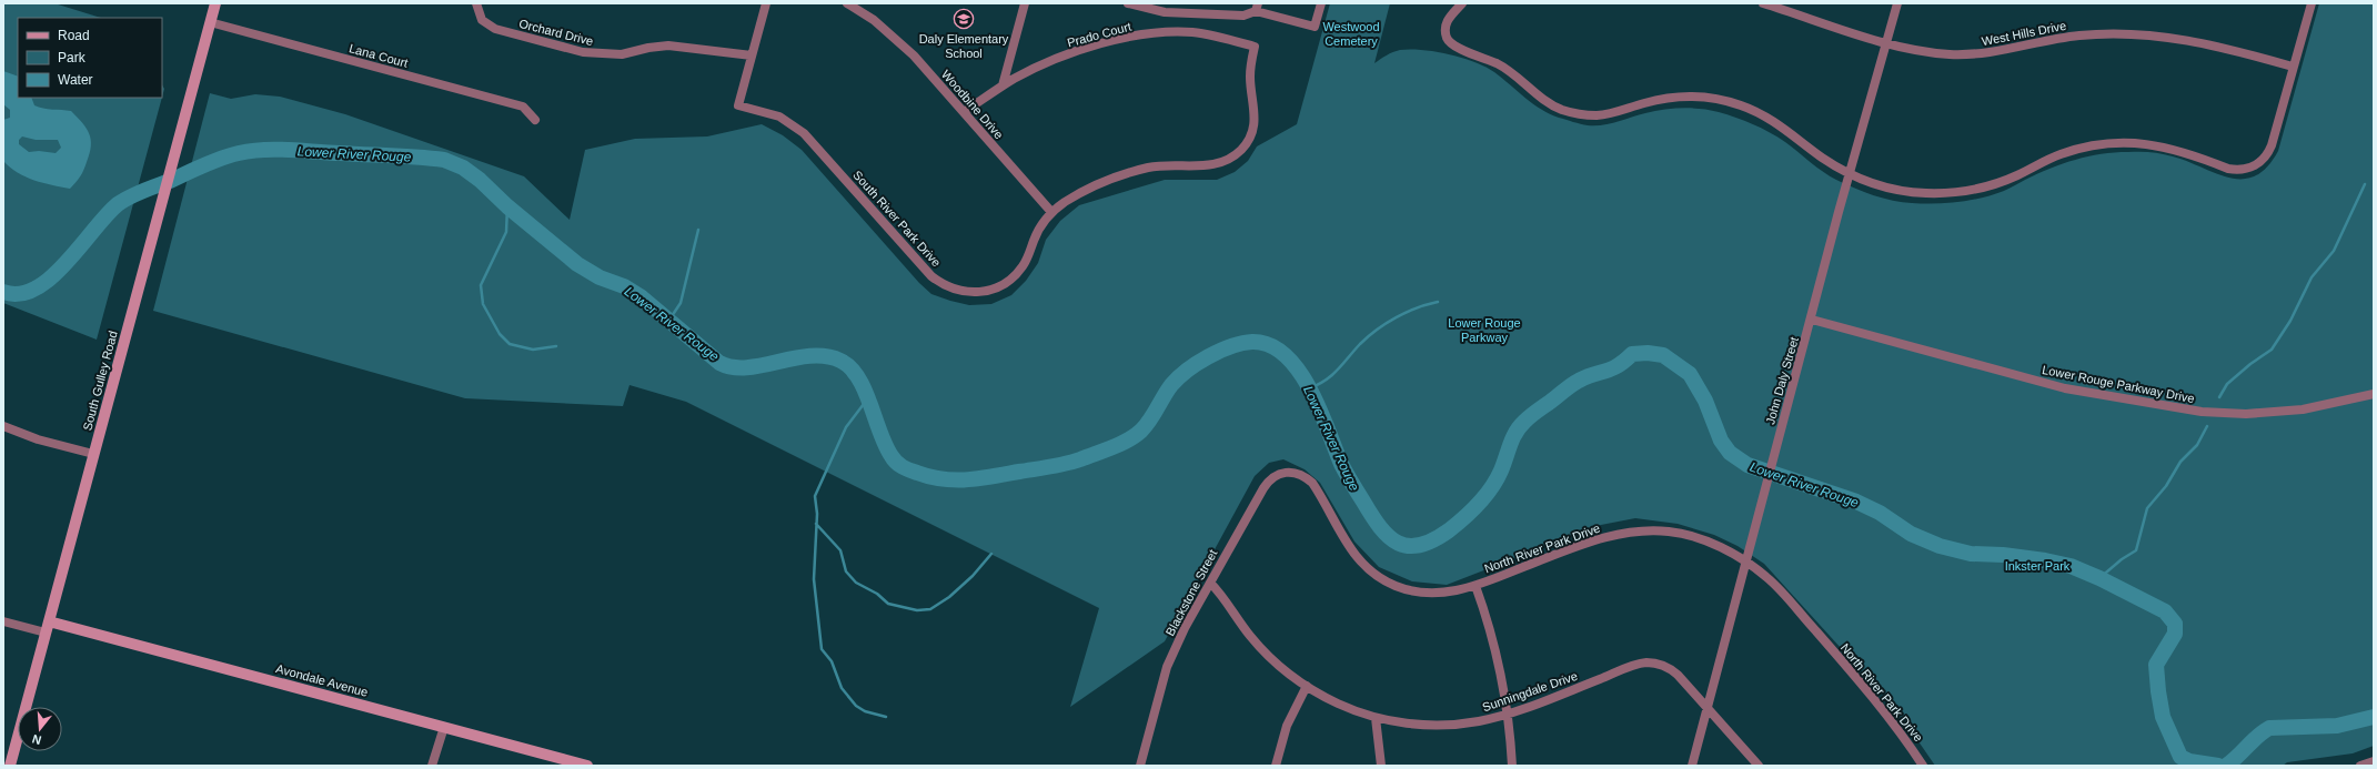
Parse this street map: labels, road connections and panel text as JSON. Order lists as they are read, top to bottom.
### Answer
{
  "streets": {
    "street": [
      "Orchard Drive",
      "West Hills Drive",
      "Prado Court",
      "Lana Court",
      "Woodbine Drive",
      "South River Park Drive",
      "South Gulley Road",
      "John Daly Street",
      "Lower Rouge Parkway Drive",
      "North River Park Drive",
      "Blackstone Street",
      "Avondale Avenue",
      "Sunningdale Drive"
    ]
  },
  "crossings": [
    ["Orchard Drive", "South River Park Drive"],
    ["West Hills Drive", "John Daly Street"],
    ["Prado Court", "Woodbine Drive"],
    ["Prado Court", "South River Park Drive"],
    ["Lana Court", "South Gulley Road"],
    ["Woodbine Drive", "South River Park Drive"],
    ["South Gulley Road", "Avondale Avenue"],
    ["John Daly Street", "Lower Rouge Parkway Drive"],
    ["John Daly Street", "North River Park Drive"],
    ["John Daly Street", "Sunningdale Drive"],
    ["North River Park Drive", "Blackstone Street"],
    ["Blackstone Street", "Sunningdale Drive"]
  ],
  "water": ["Lower River Rouge"],
  "parks": ["Westwood Cemetery", "Lower Rouge Parkway", "Inkster Park"],
  "places": {
    "school or university": ["Daly Elementary School"]
  },
  "legend": ["Road", "Park", "Water"],
  "north": "bottom"
}
